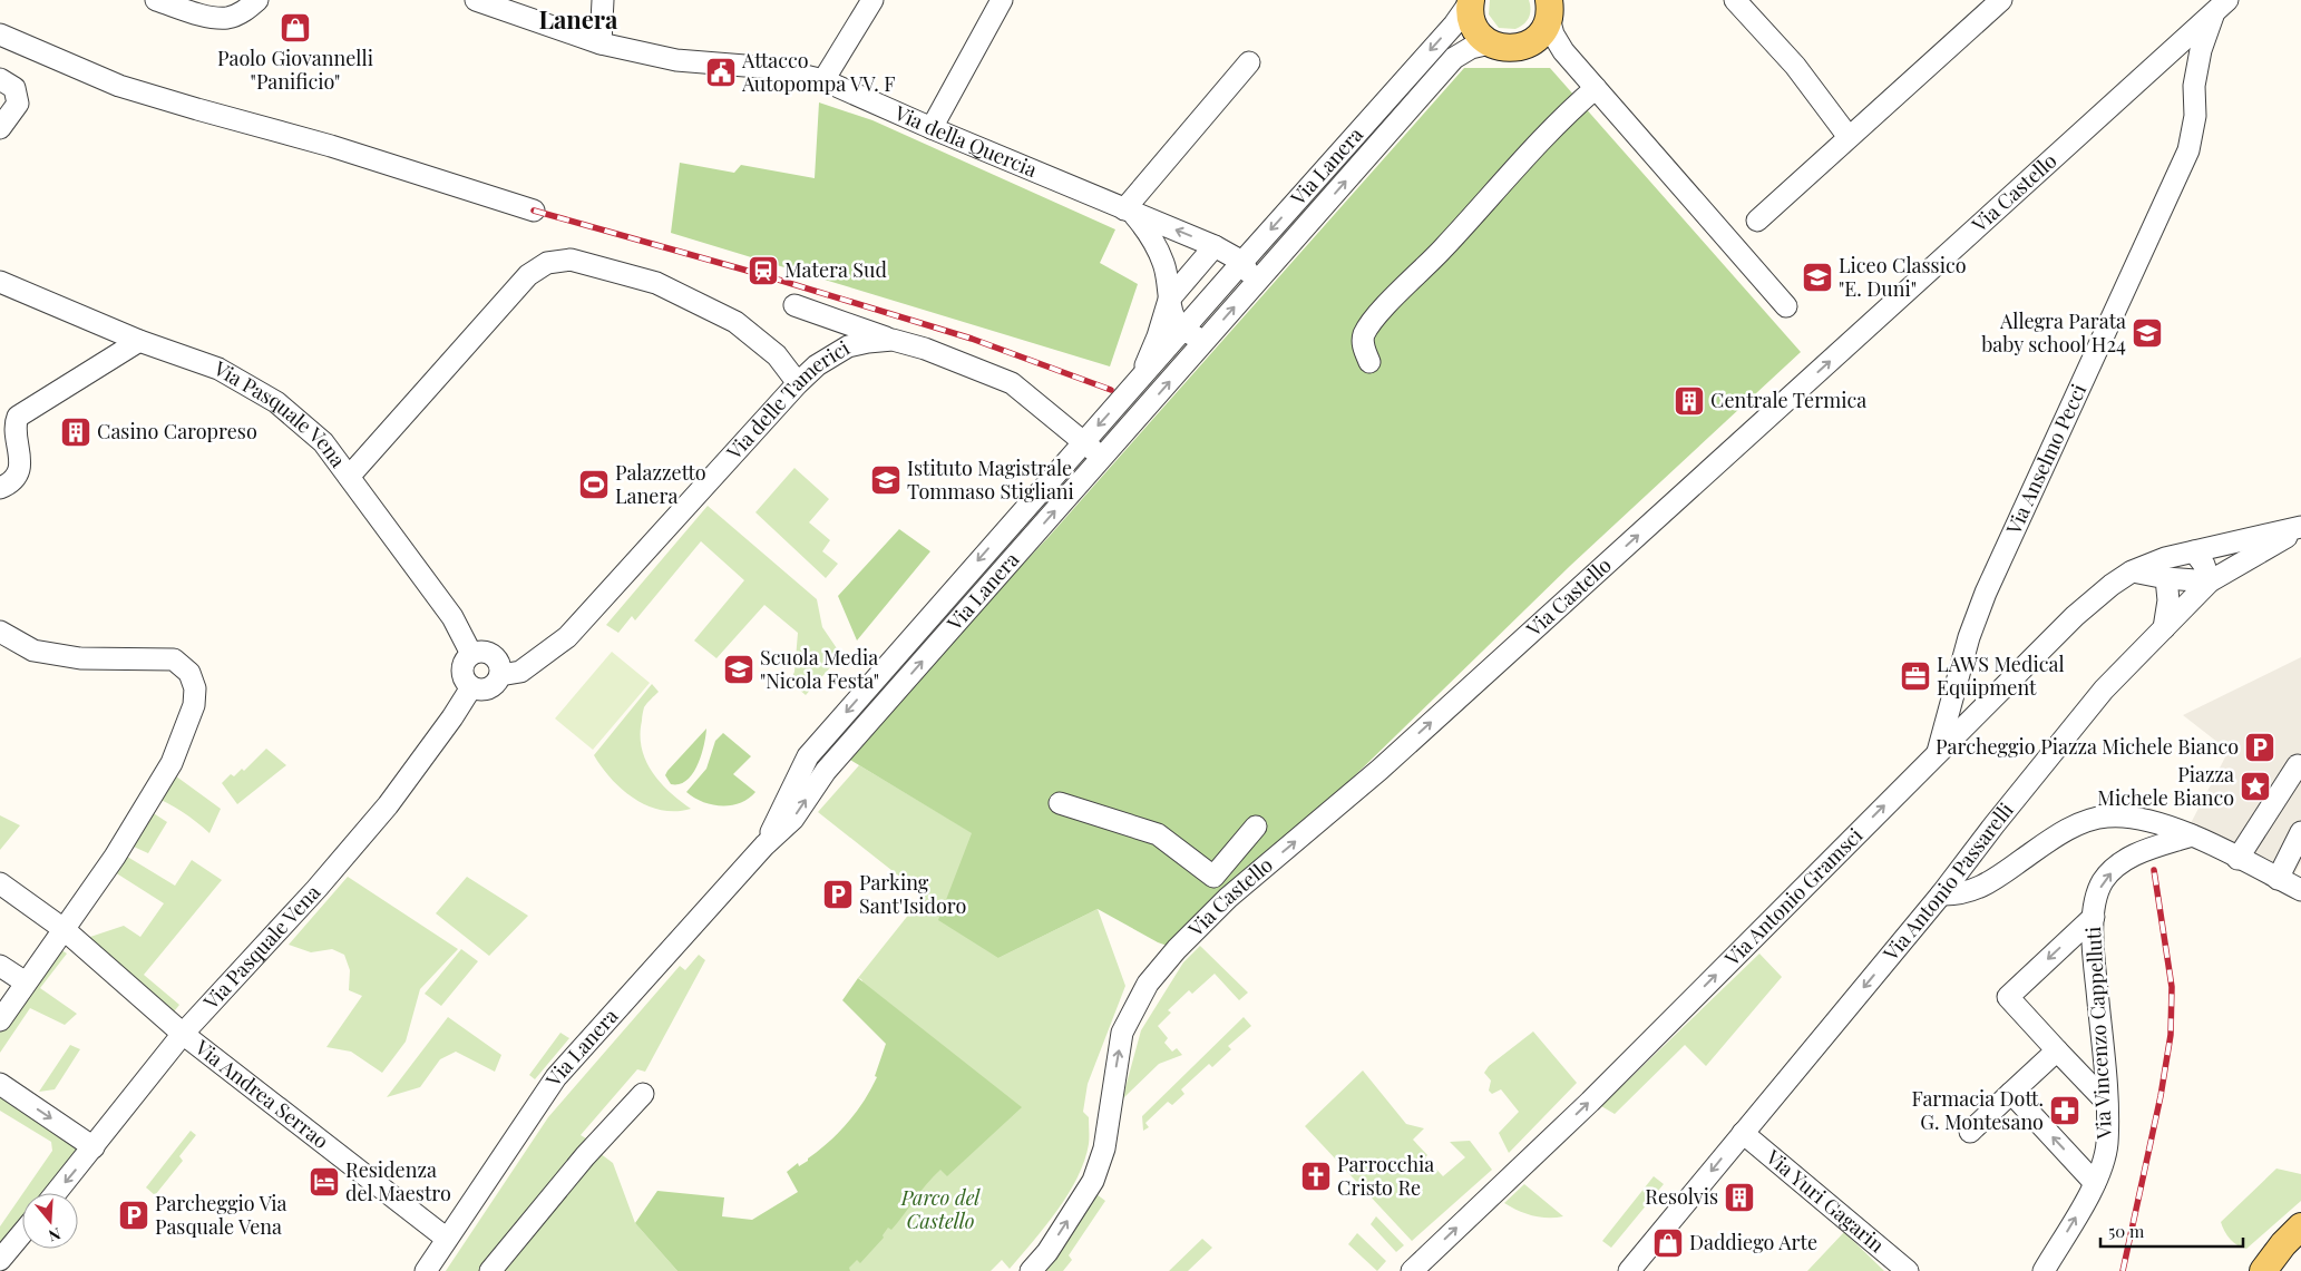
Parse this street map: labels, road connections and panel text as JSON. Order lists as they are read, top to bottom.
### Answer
{
  "streets": {
    "street": [
      "Via della Quercia",
      "Via Lanera",
      "Via Castello",
      "Via delle Tamerici",
      "Via Pasquale Vena",
      "Via Anselmo Pecci",
      "Via Antonio Passarelli",
      "Via Antonio Gramsci",
      "Via Vincenzo Cappelluti",
      "Via Andrea Serrao",
      "Via Yuri Gagarin"
    ]
  },
  "crossings": [
    ["Via della Quercia", "Via Lanera"],
    ["Via Lanera", "Via delle Tamerici"],
    ["Via Lanera", "Via Andrea Serrao"],
    ["Via Castello", "Via Anselmo Pecci"],
    ["Via delle Tamerici", "Via Pasquale Vena"],
    ["Via Pasquale Vena", "Via Andrea Serrao"],
    ["Via Anselmo Pecci", "Via Antonio Gramsci"],
    ["Via Antonio Passarelli", "Via Antonio Gramsci"],
    ["Via Antonio Passarelli", "Via Yuri Gagarin"]
  ],
  "one_way": [
    "Via Castello",
    "Via Antonio Passarelli",
    "Via Antonio Gramsci",
    "Via Vincenzo Cappelluti"
  ],
  "districts": ["Lanera"],
  "parks": ["Parco del Castello"],
  "places": {
    "shop": ["Paolo Giovannelli \"Panificio\"", "Daddiego Arte"],
    "public building": ["Attacco Autopompa VV. F"],
    "station": ["Matera Sud"],
    "school or university": [
      "Liceo Classico \"E. Duni\"",
      "Allegra Parata baby school H24",
      "Istituto Magistrale Tommaso Stigliani",
      "Scuola Media \"Nicola Festa\""
    ],
    "building": ["Centrale Termica", "Casino Caropreso", "Resolvis"],
    "sports": ["Palazzetto Lanera"],
    "office": ["LAWS Medical Equipment"],
    "parking": ["Parcheggio Piazza Michele Bianco", "Parking Sant'Isidoro", "Parcheggio Via Pasquale Vena"],
    "place": ["Piazza Michele Bianco"],
    "pharmacy": ["Farmacia Dott. G. Montesano"],
    "church": ["Parrocchia Cristo Re"],
    "hotel": ["Residenza del Maestro"]
  },
  "scale_bar": "50 m",
  "north": "bottom"
}
